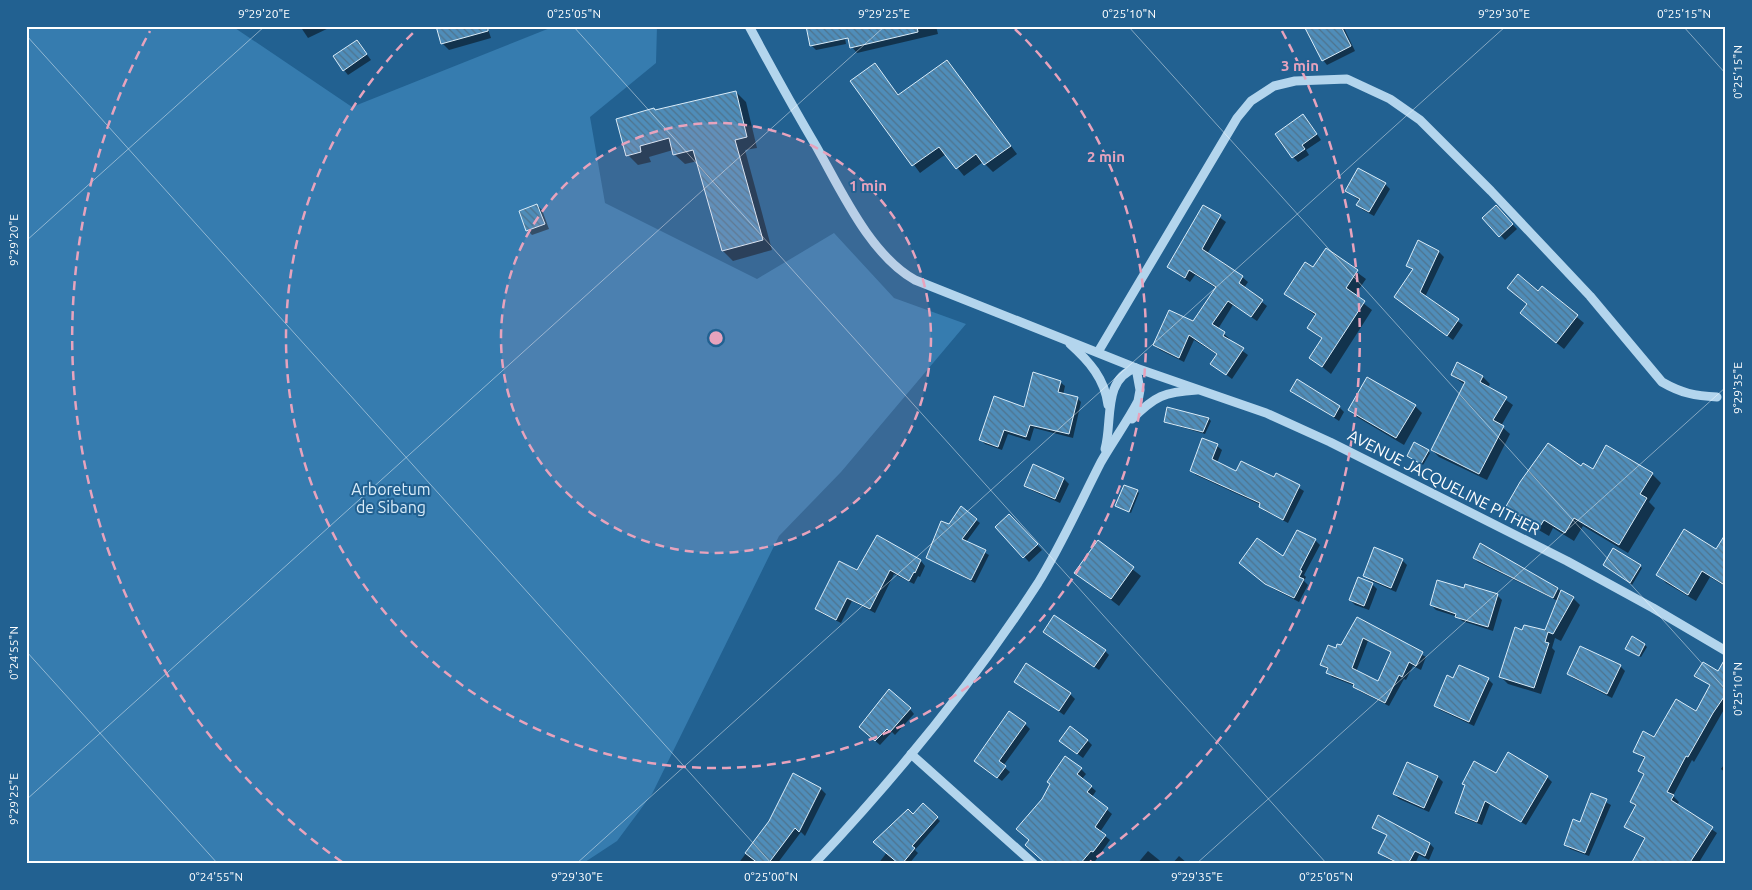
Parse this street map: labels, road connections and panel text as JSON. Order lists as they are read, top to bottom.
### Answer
{
  "streets": {
    "street": ["AVENUE JACQUELINE PITHER"]
  },
  "parks": ["Arboretum de Sibang"],
  "coordinates": [
    "9°29'20\"E",
    "0°25'05\"N",
    "9°29'25\"E",
    "0°25'10\"N",
    "9°29'30\"E",
    "0°25'15\"N",
    "9°29'35\"E",
    "0°24'55\"N",
    "0°25'00\"N"
  ],
  "rings": ["3 min", "2 min", "1 min"]
}
